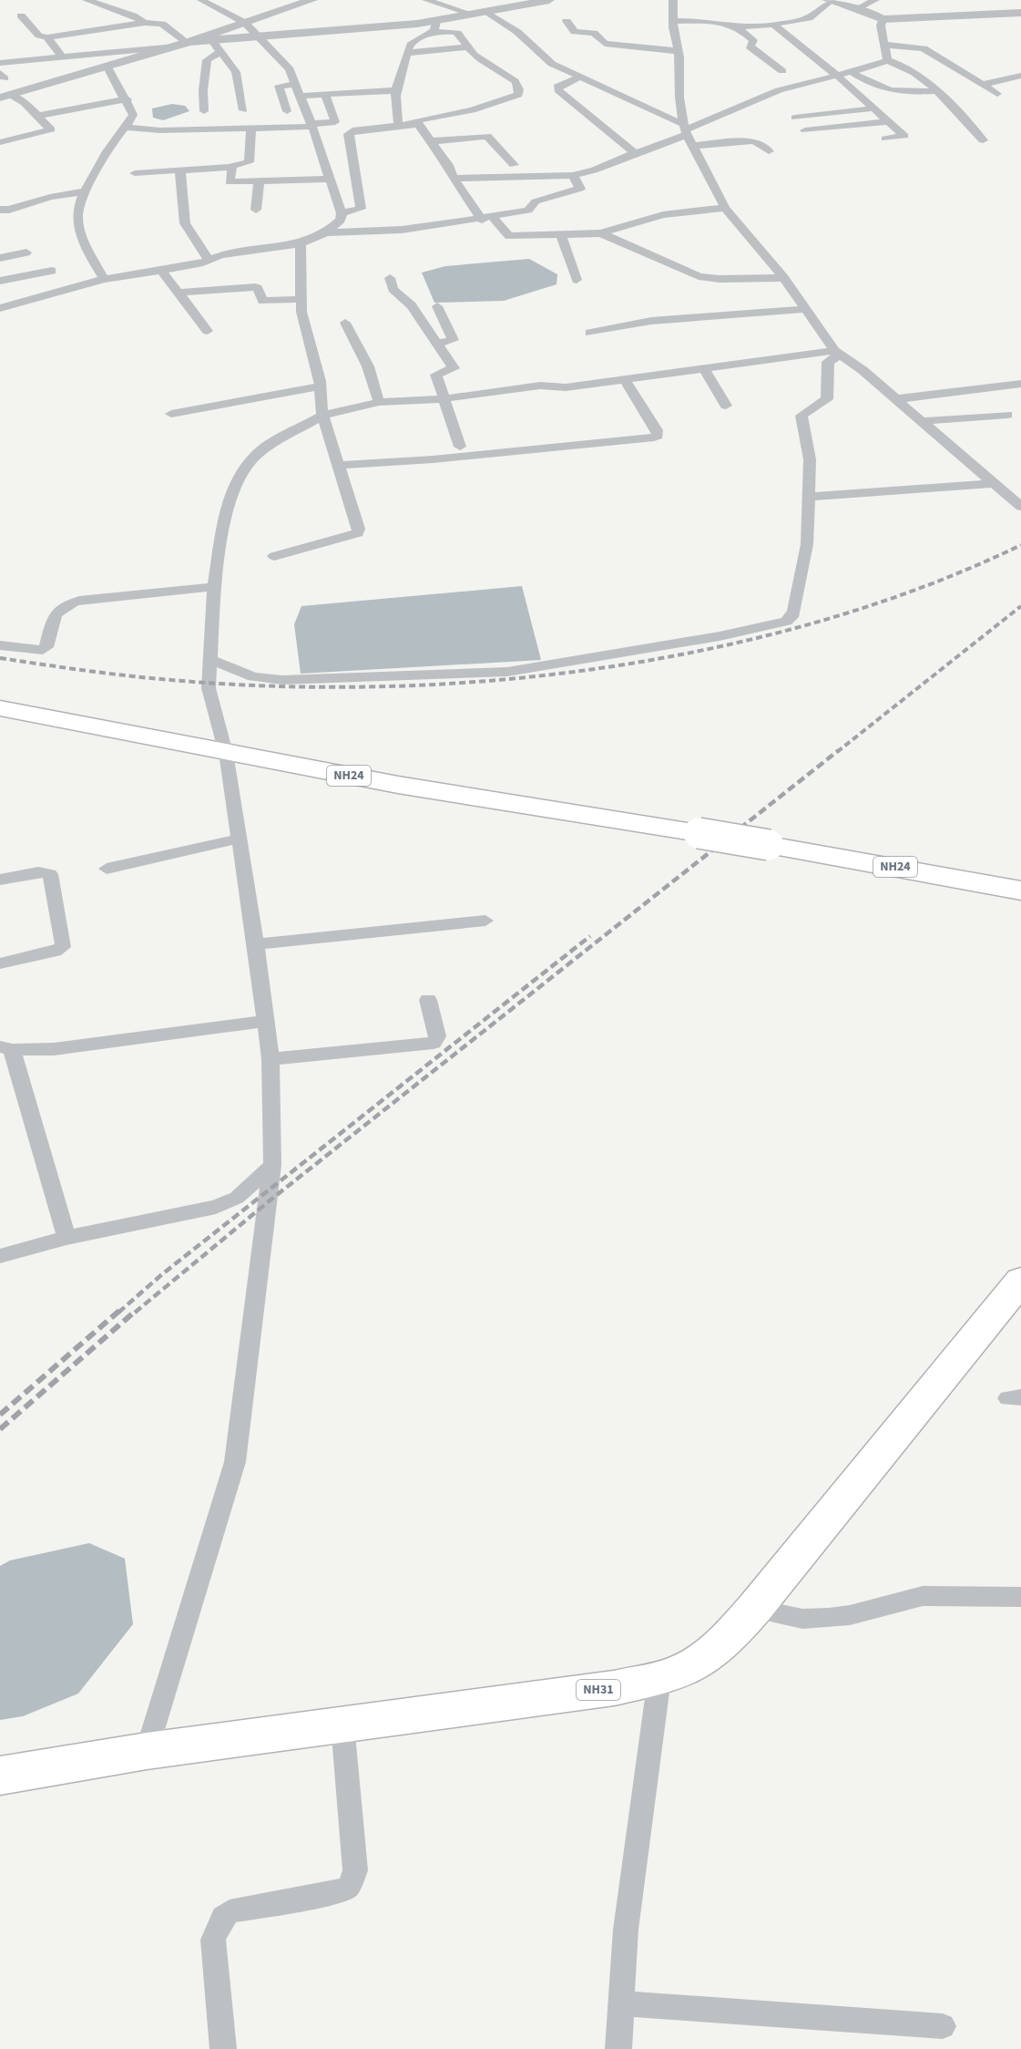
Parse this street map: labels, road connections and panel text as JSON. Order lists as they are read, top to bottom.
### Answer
{
  "streets": {
    "highway": ["NH24", "NH31"]
  }
}
